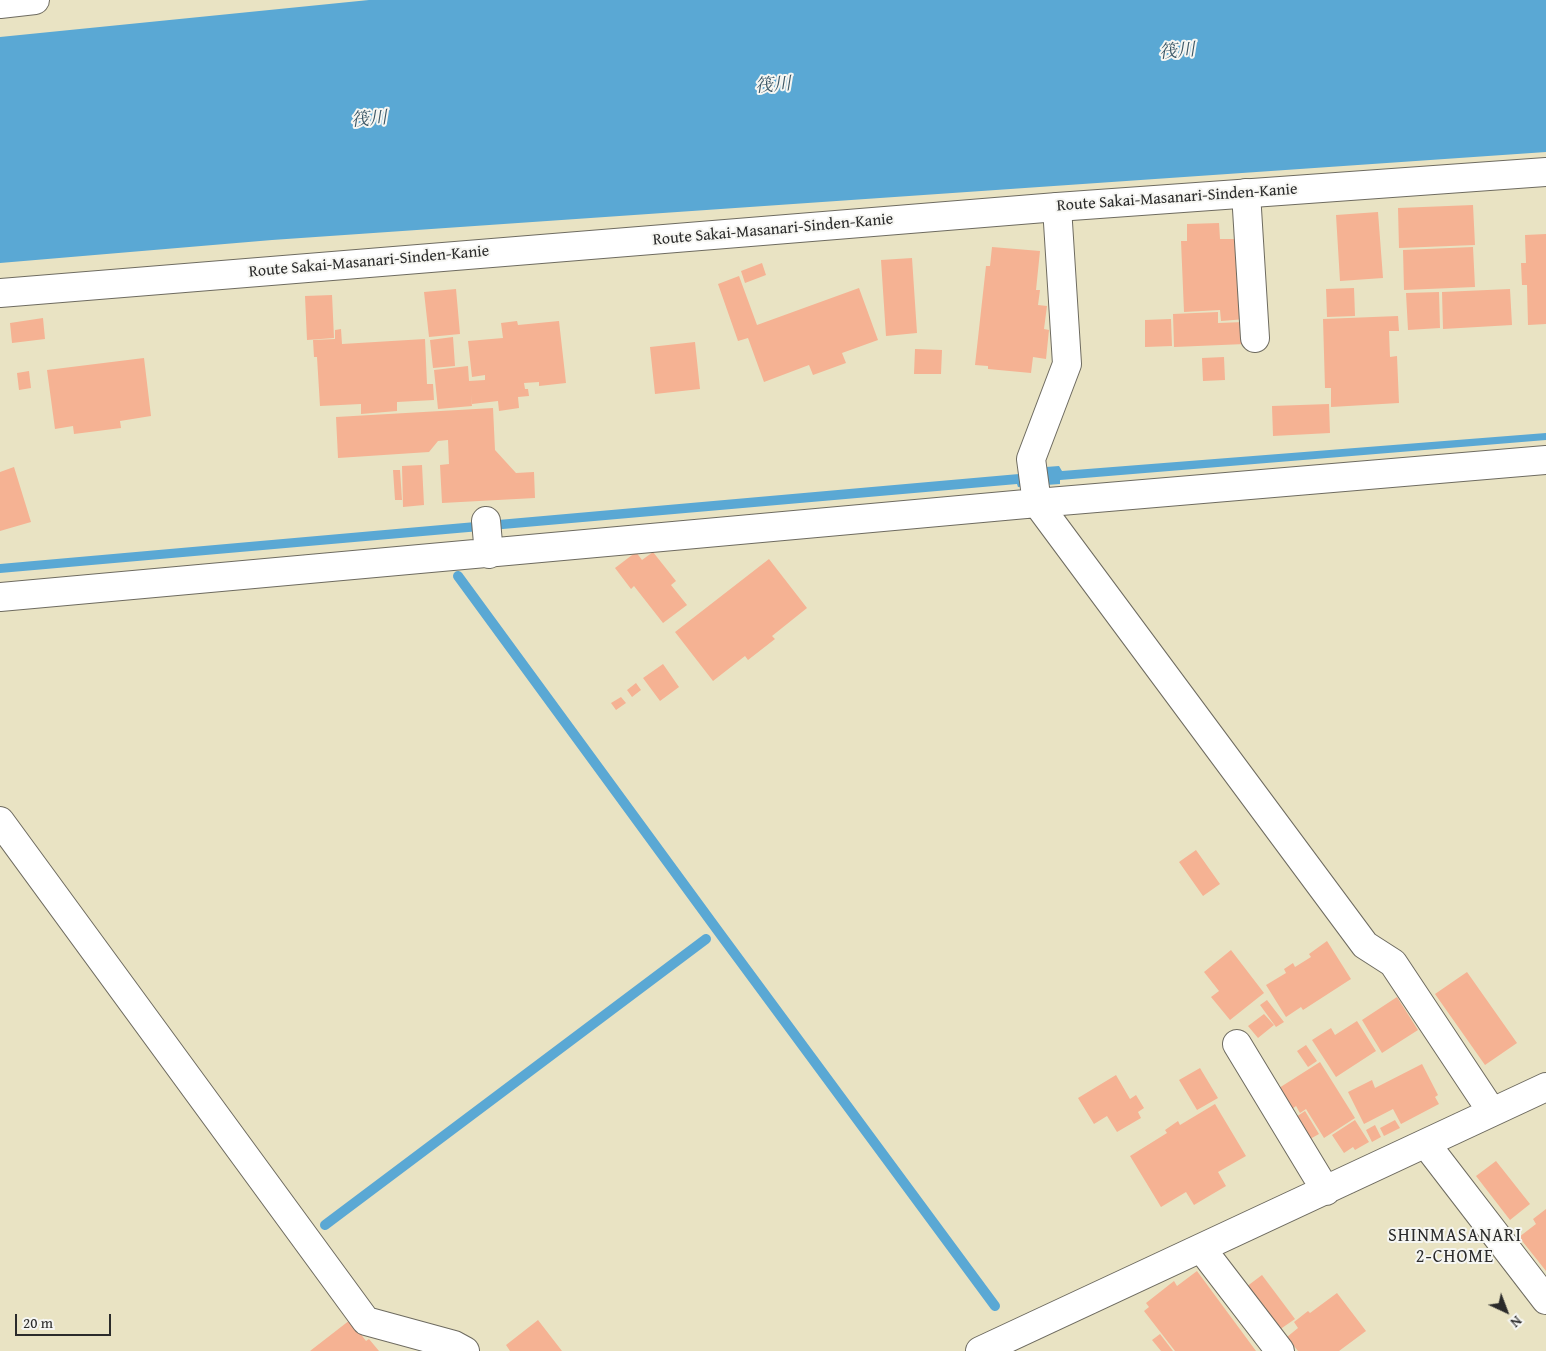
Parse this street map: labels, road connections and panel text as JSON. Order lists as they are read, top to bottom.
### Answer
{
  "streets": {
    "street": ["Route Sakai-Masanari-Sinden-Kanie"]
  },
  "districts": ["SHINMASANARI 2-CHOME"],
  "water": ["筏川"],
  "scale_bar": "20 m",
  "north": "bottom right"
}
